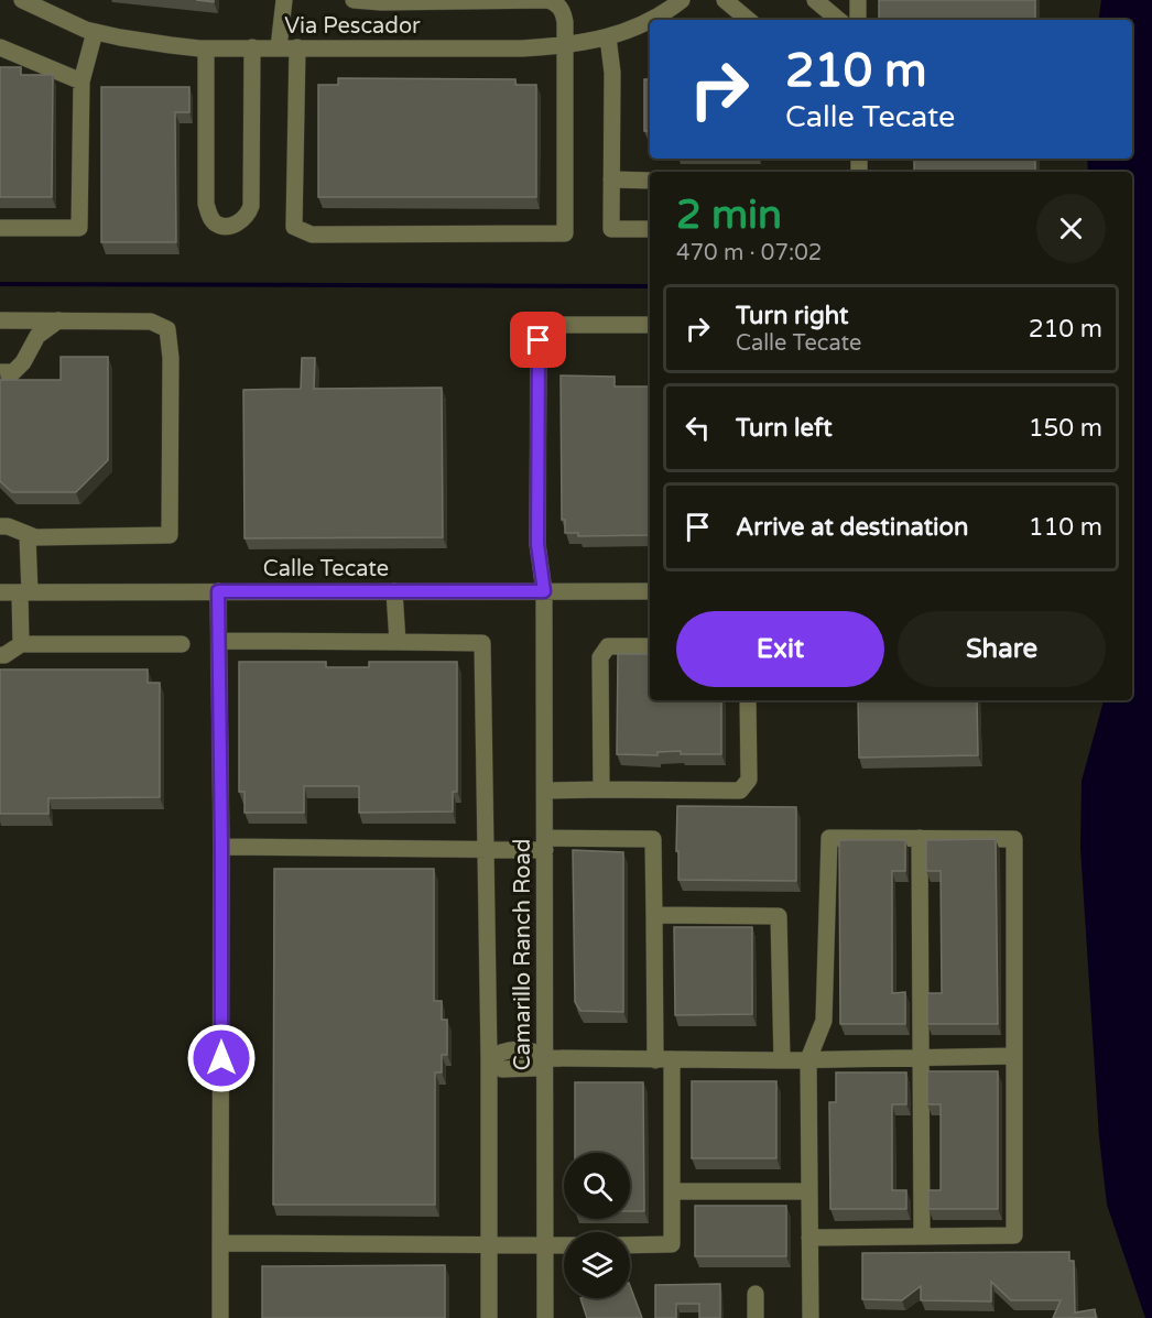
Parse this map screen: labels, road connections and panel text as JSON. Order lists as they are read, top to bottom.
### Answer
{
  "streets": {
    "street": ["Via Pescador", "Calle Tecate", "Camarillo Ranch Road"]
  },
  "crossings": [
    ["Calle Tecate", "Camarillo Ranch Road"]
  ],
  "page": {
    "turn": ["210 m", "Calle Tecate"],
    "heading": ["2 min", "470 m · 07:02"],
    "list": [
      {
        "name": "Turn right",
        "note": "Calle Tecate",
        "value": "210 m"
      },
      {
        "name": "Turn left",
        "value": "150 m"
      },
      {
        "name": "Arrive at destination",
        "value": "110 m"
      }
    ],
    "buttons": ["Exit", "Share"]
  }
}
